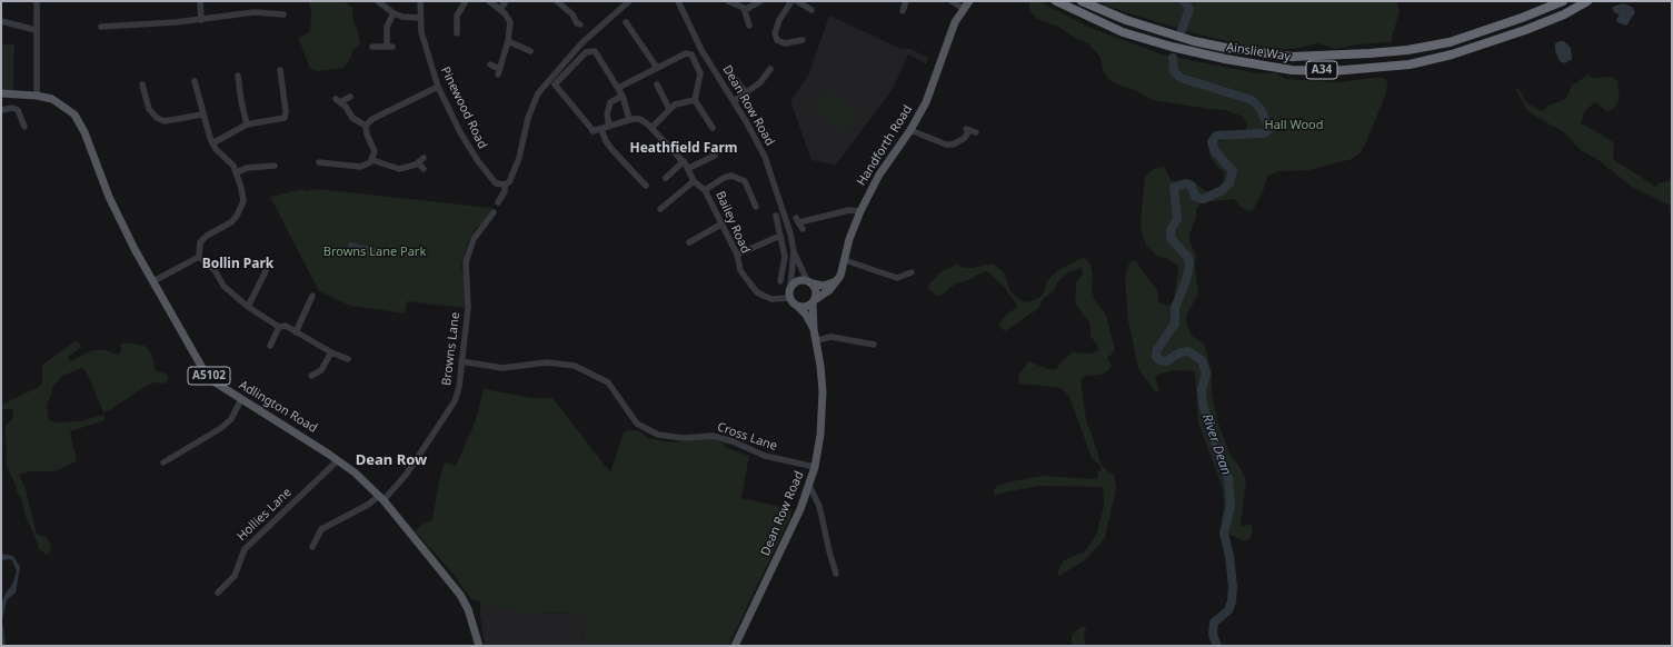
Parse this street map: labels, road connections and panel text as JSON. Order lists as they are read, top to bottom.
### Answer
{
  "streets": {
    "highway": ["Ainslie Way", "A34"],
    "main road": [
      "Dean Row Road",
      "Handforth Road",
      "A5102",
      "Adlington Road"
    ],
    "street": [
      "Pinewood Road",
      "Bailey Road",
      "Browns Lane",
      "Cross Lane",
      "Hollies Lane"
    ]
  },
  "crossings": [
    ["Dean Row Road", "Handforth Road"],
    ["Dean Row Road", "Bailey Road"],
    ["Dean Row Road", "Cross Lane"],
    ["Handforth Road", "Bailey Road"],
    ["Browns Lane", "Adlington Road"],
    ["Browns Lane", "Cross Lane"],
    ["Adlington Road", "Hollies Lane"]
  ],
  "districts": ["Heathfield Farm", "Bollin Park", "Dean Row"],
  "water": ["River Dean"],
  "parks": ["Hall Wood", "Browns Lane Park"]
}
